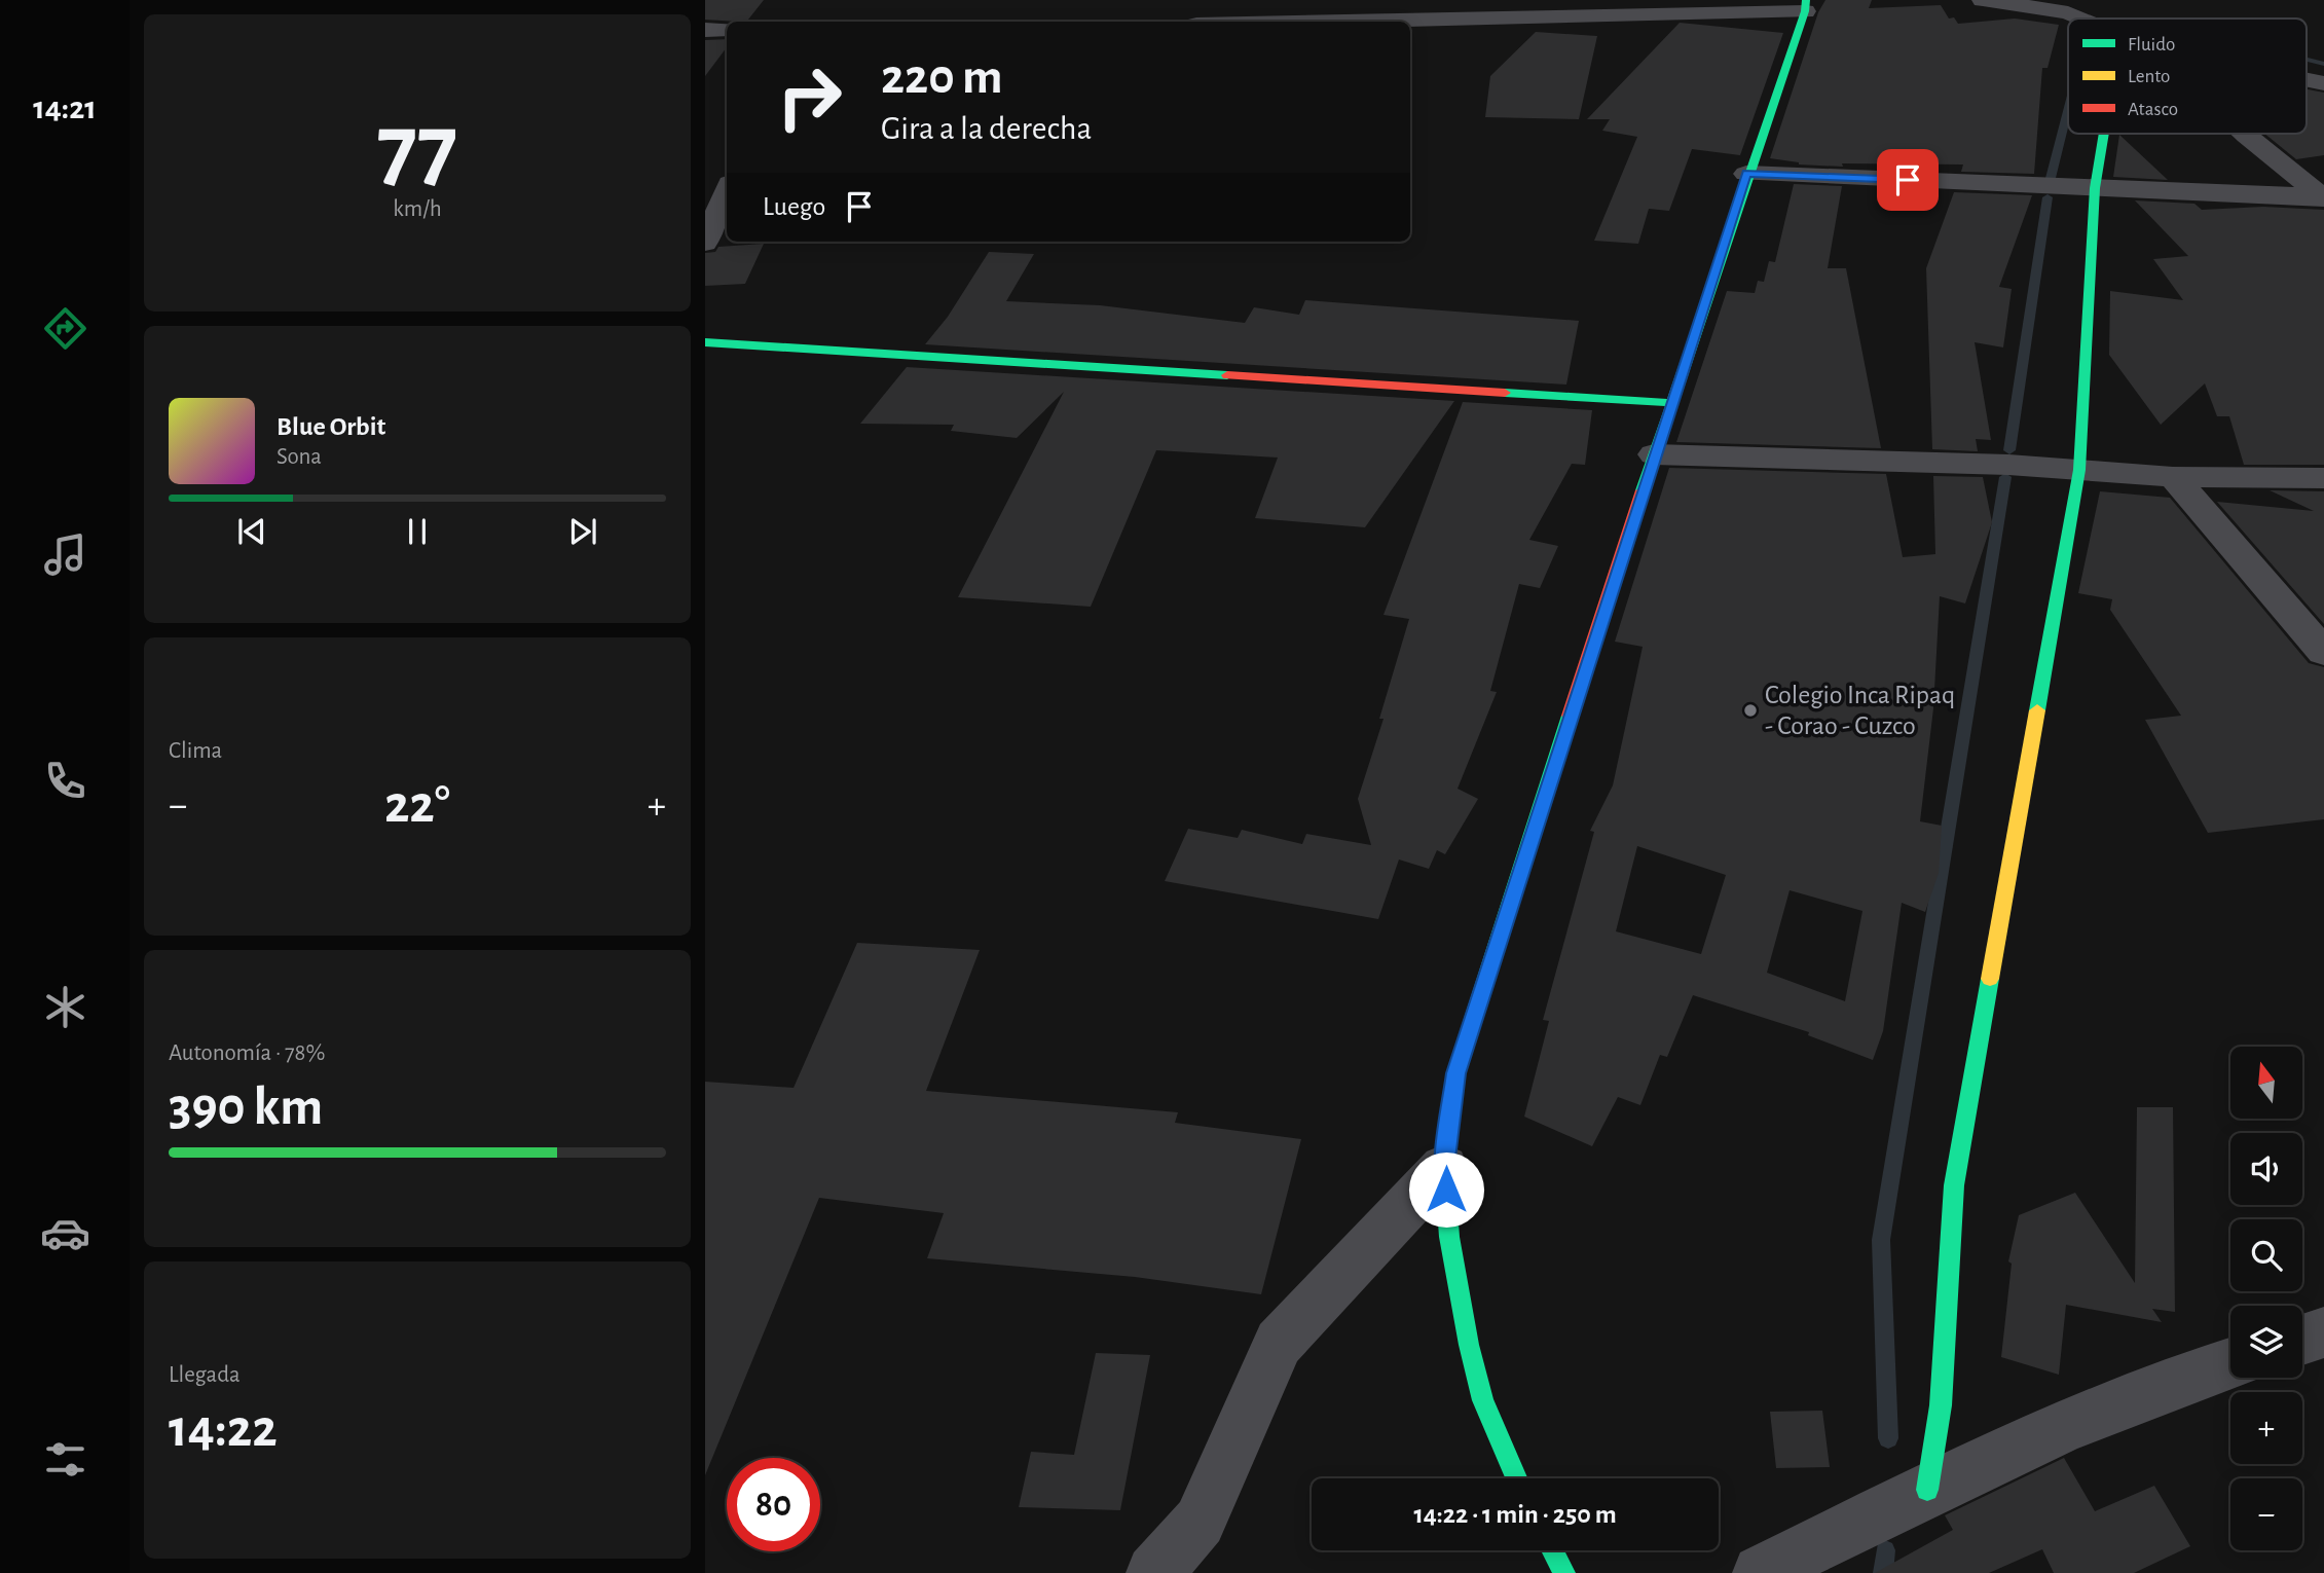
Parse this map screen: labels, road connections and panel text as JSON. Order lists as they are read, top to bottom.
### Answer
{
  "places": ["Colegio Inca Ripaq - Corao - Cuzco"],
  "legend": ["Fluido", "Lento", "Atasco"],
  "north": "top",
  "page": {
    "tabs": "14:21",
    "tile": [
      ["77", "km/h"],
      "Clima",
      ["Autonomía · 78%", "390 km"],
      ["Llegada", "14:22"]
    ],
    "turn": ["220 m", "Gira a la derecha"],
    "then": "Luego",
    "song": ["Blue Orbit", "Sona"],
    "heat": ["−", "22°", "+"],
    "map_buttons": ["+", "−"],
    "limit": "80",
    "trip": "14:22 · 1 min · 250 m"
  }
}
